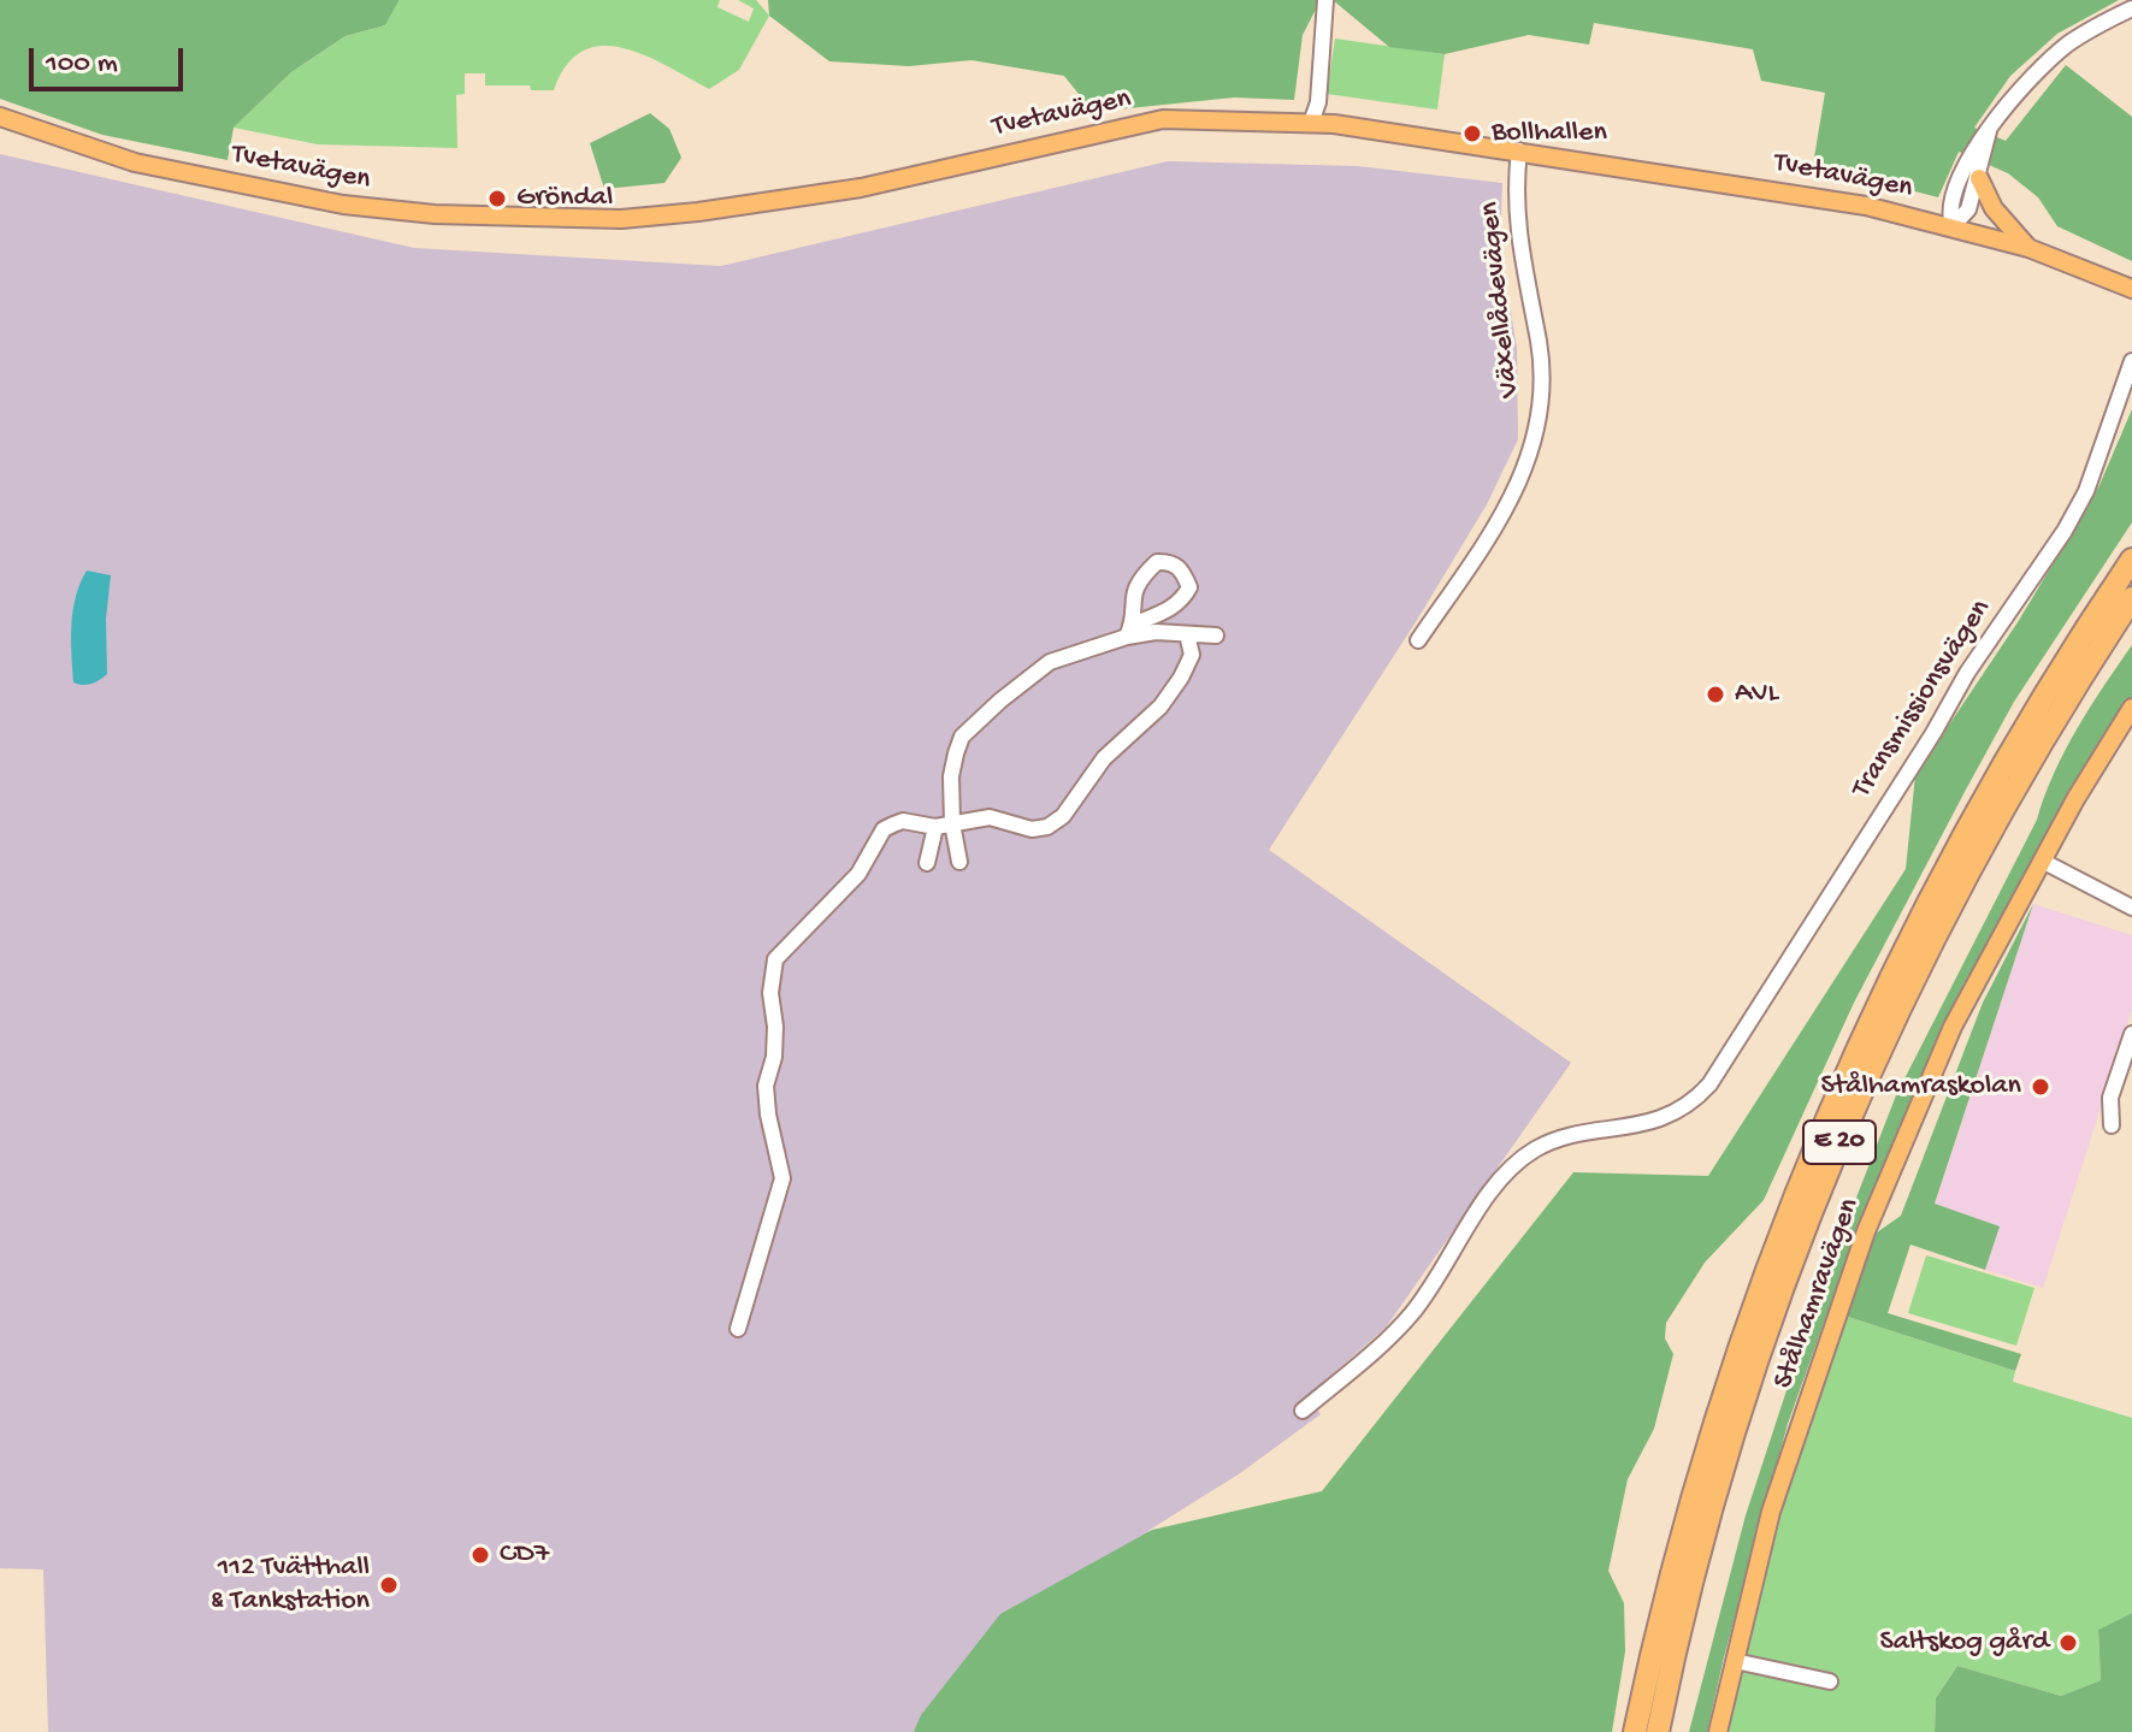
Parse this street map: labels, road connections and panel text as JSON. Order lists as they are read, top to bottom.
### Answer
{
  "streets": {
    "highway": ["E 20"],
    "main road": ["Tvetavägen", "Stålhamravägen"],
    "street": ["Växellådevägen", "Transmissionsvägen"]
  },
  "crossings": [
    ["Tvetavägen", "Växellådevägen"]
  ],
  "places": [
    "Bollhallen",
    "Gröndal",
    "AVL",
    "Stålhamraskolan",
    "CD7",
    "112 Tvätthall & Tankstation",
    "Saltskog gård"
  ],
  "scale_bar": "100 m"
}
